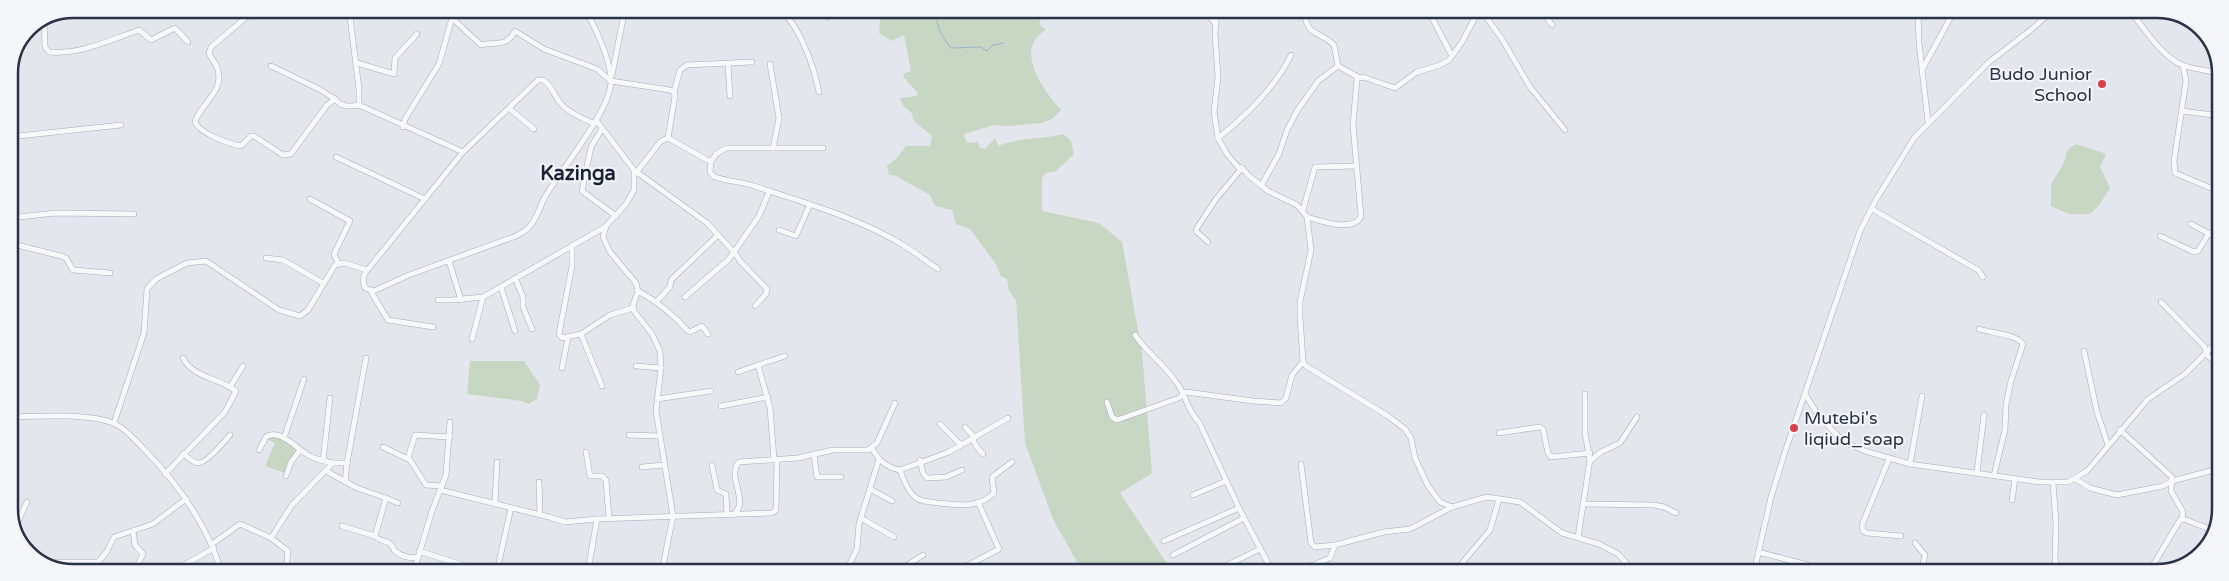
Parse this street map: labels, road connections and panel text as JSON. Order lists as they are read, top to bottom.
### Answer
{
  "districts": ["Kazinga"],
  "places": ["Budo Junior School", "Mutebi's liqiud_soap"]
}
